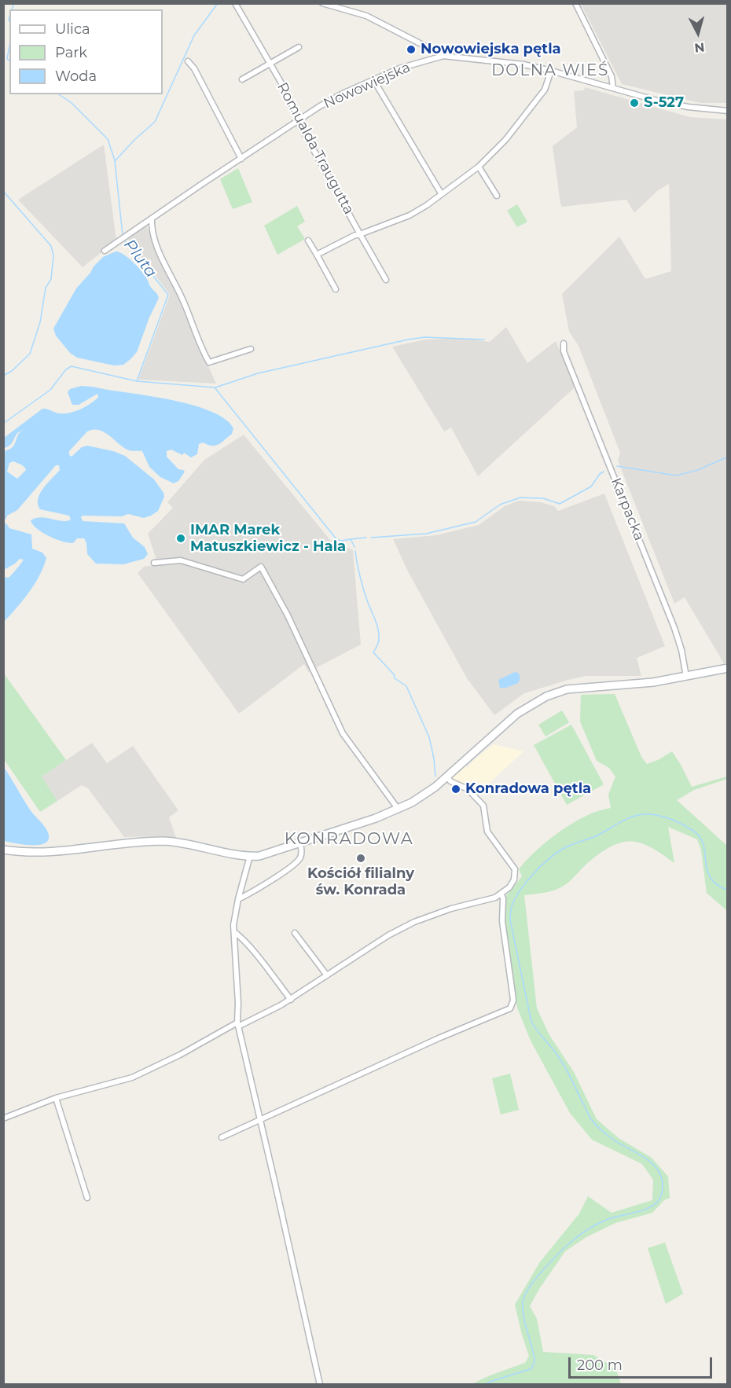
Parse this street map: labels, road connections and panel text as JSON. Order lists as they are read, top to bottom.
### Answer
{
  "streets": {
    "street": ["Nowowiejska", "Romualda Traugutta", "Karpacka"]
  },
  "crossings": [
    ["Nowowiejska", "Romualda Traugutta"]
  ],
  "districts": ["DOLNA WIEŚ", "KONRADOWA"],
  "water": ["Pluta"],
  "places": [
    "Nowowiejska pętla",
    "S-527",
    "IMAR Marek Matuszkiewicz - Hala",
    "Konradowa pętla",
    "Kościół filialny św. Konrada"
  ],
  "legend": ["Ulica", "Park", "Woda"],
  "scale_bar": "200 m",
  "north": "bottom"
}
